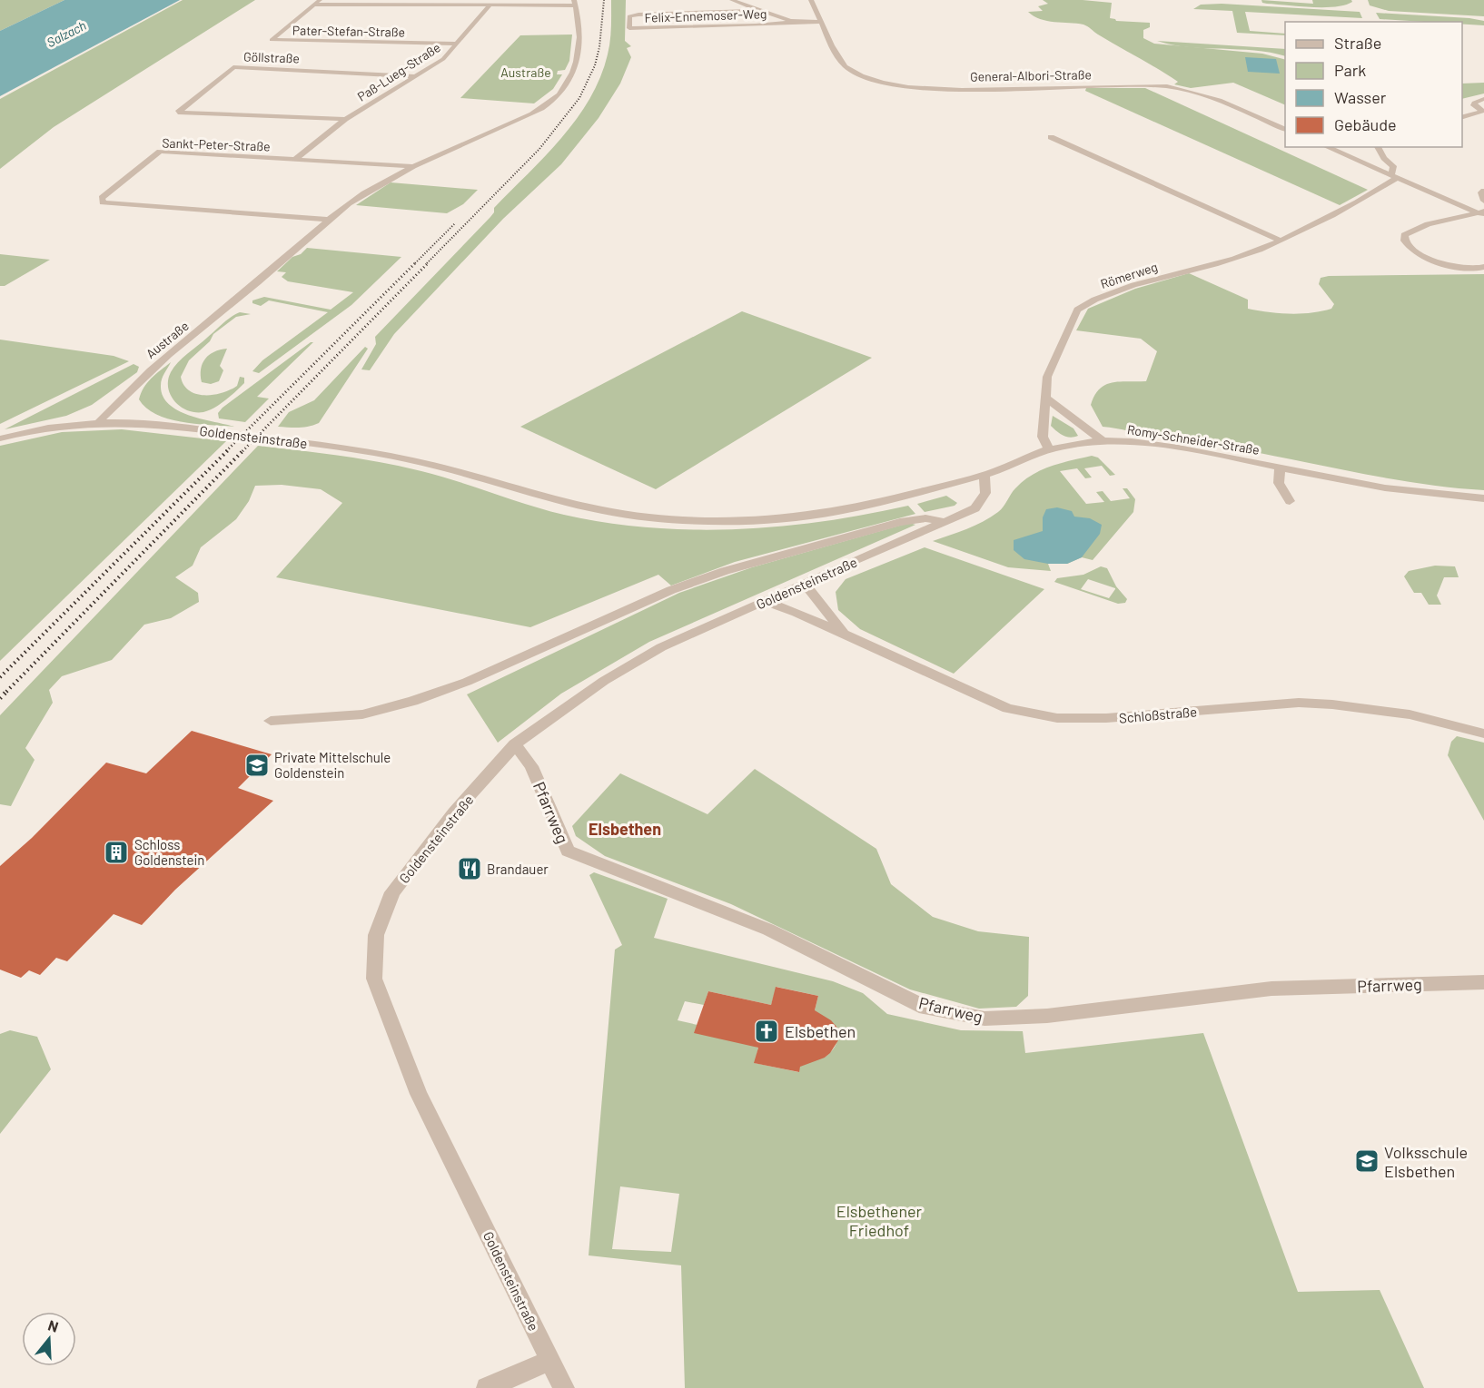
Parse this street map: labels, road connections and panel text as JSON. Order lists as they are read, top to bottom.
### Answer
{
  "streets": {
    "street": [
      "Felix-Ennemoser-Weg",
      "Pater-Stefan-Straße",
      "Göllstraße",
      "Paß-Lueg-Straße",
      "General-Albori-Straße",
      "Sankt-Peter-Straße",
      "Römerweg",
      "Austraße",
      "Goldensteinstraße",
      "Romy-Schneider-Straße",
      "Schloßstraße",
      "Pfarrweg"
    ]
  },
  "crossings": [
    ["Pater-Stefan-Straße", "Paß-Lueg-Straße"],
    ["Göllstraße", "Paß-Lueg-Straße"],
    ["Paß-Lueg-Straße", "Sankt-Peter-Straße"],
    ["Sankt-Peter-Straße", "Austraße"],
    ["Römerweg", "Goldensteinstraße"],
    ["Austraße", "Goldensteinstraße"],
    ["Goldensteinstraße", "Romy-Schneider-Straße"],
    ["Goldensteinstraße", "Schloßstraße"],
    ["Goldensteinstraße", "Pfarrweg"]
  ],
  "districts": ["Elsbethen"],
  "water": ["Salzach"],
  "parks": ["Austraße", "Elsbethener Friedhof"],
  "places": {
    "school or university": ["Private Mittelschule Goldenstein", "Volksschule Elsbethen"],
    "building": ["Schloss Goldenstein"],
    "restaurant": ["Brandauer"],
    "church": ["Elsbethen"]
  },
  "legend": [
    "Straße",
    "Park",
    "Wasser",
    "Gebäude"
  ],
  "north": "top"
}
